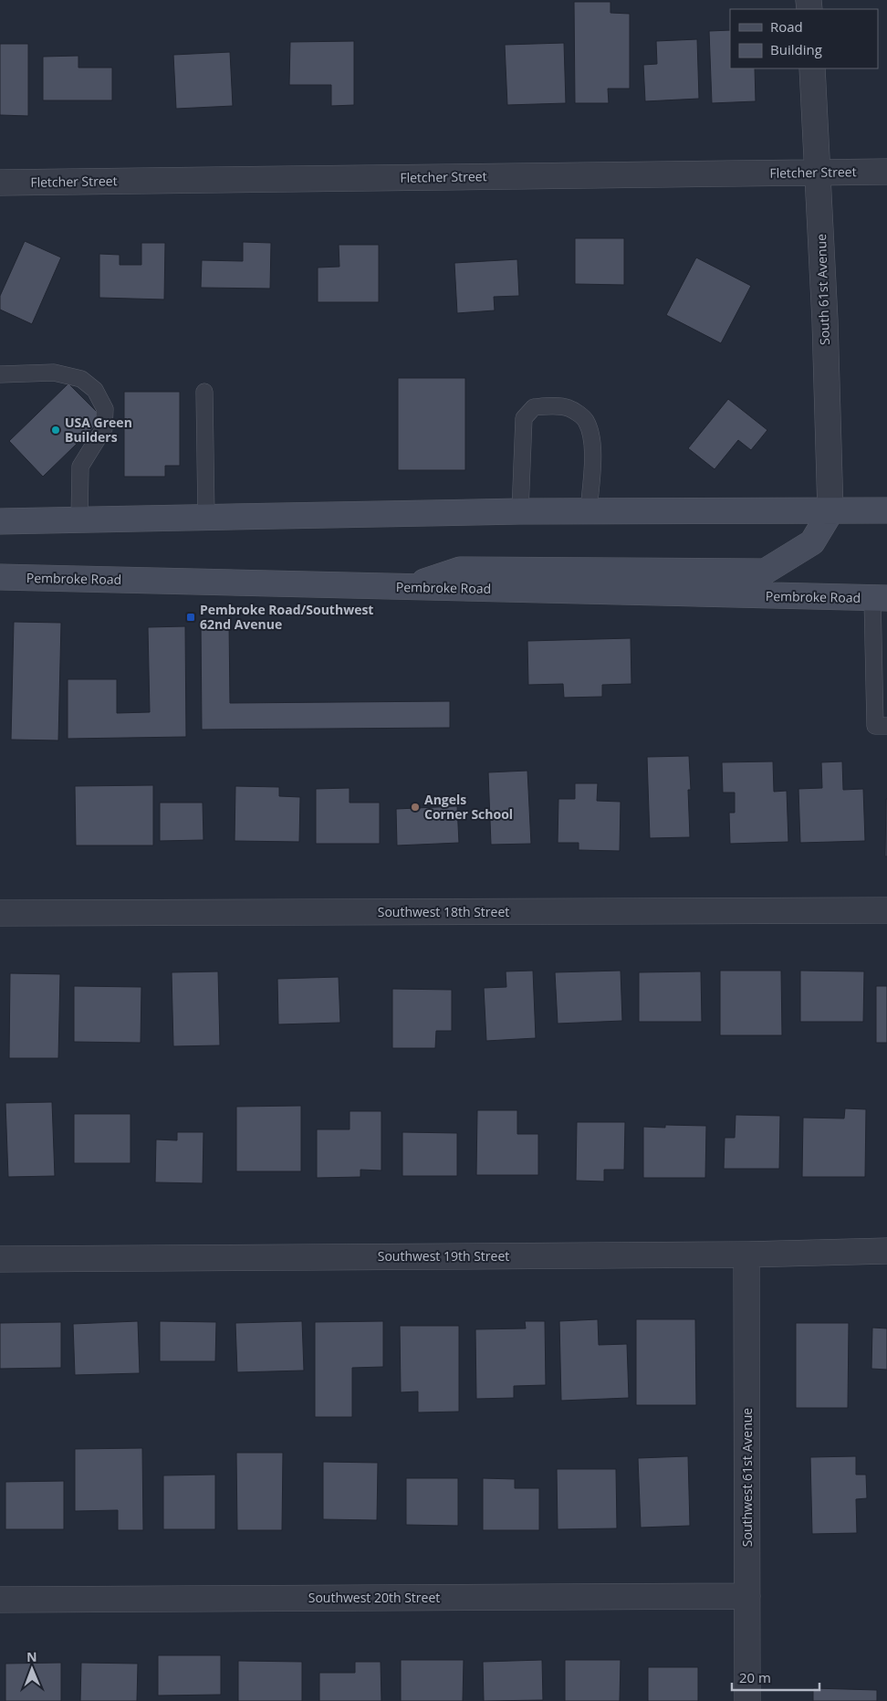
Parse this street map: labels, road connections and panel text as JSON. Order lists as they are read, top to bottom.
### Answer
{
  "streets": {
    "main road": ["Pembroke Road"],
    "street": [
      "Fletcher Street",
      "South 61st Avenue",
      "Southwest 18th Street",
      "Southwest 19th Street",
      "Southwest 61st Avenue",
      "Southwest 20th Street"
    ]
  },
  "crossings": [
    ["Fletcher Street", "South 61st Avenue"],
    ["Southwest 19th Street", "Southwest 61st Avenue"],
    ["Southwest 61st Avenue", "Southwest 20th Street"]
  ],
  "places": {
    "other": ["USA Green Builders", "Angels Corner School"],
    "transit": ["Pembroke Road/Southwest 62nd Avenue"]
  },
  "legend": ["Road", "Building"],
  "scale_bar": "20 m",
  "north": "top"
}
